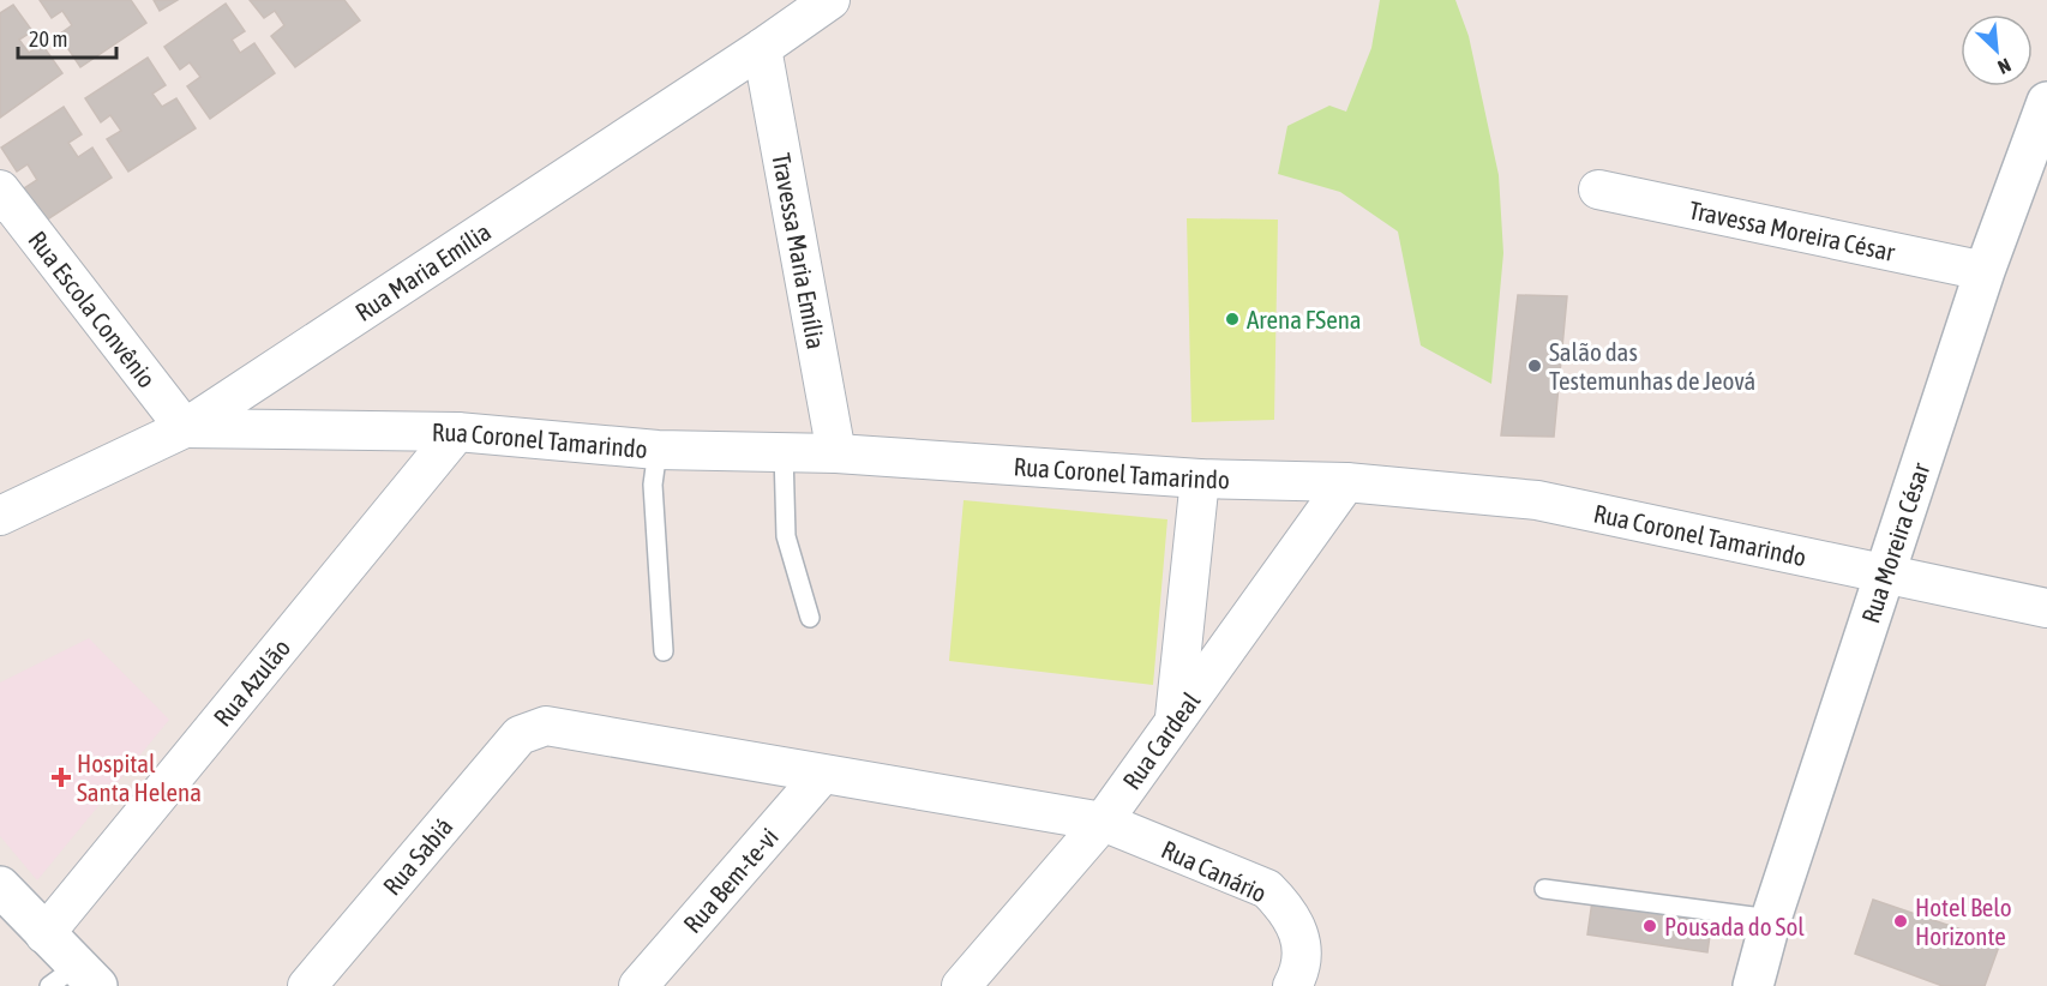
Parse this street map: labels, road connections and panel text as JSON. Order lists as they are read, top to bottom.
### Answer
{
  "streets": {
    "street": [
      "Travessa Moreira César",
      "Travessa Maria Emília",
      "Rua Maria Emília",
      "Rua Escola Convênio",
      "Rua Coronel Tamarindo",
      "Rua Moreira César",
      "Rua Azulão",
      "Rua Cardeal",
      "Rua Sabiá",
      "Rua Canário",
      "Rua Bem-te-vi"
    ]
  },
  "crossings": [
    ["Travessa Moreira César", "Rua Moreira César"],
    ["Travessa Maria Emília", "Rua Maria Emília"],
    ["Travessa Maria Emília", "Rua Coronel Tamarindo"],
    ["Rua Maria Emília", "Rua Escola Convênio"],
    ["Rua Maria Emília", "Rua Coronel Tamarindo"],
    ["Rua Escola Convênio", "Rua Coronel Tamarindo"],
    ["Rua Coronel Tamarindo", "Rua Moreira César"],
    ["Rua Coronel Tamarindo", "Rua Azulão"],
    ["Rua Coronel Tamarindo", "Rua Cardeal"],
    ["Rua Cardeal", "Rua Canário"],
    ["Rua Sabiá", "Rua Canário"],
    ["Rua Canário", "Rua Bem-te-vi"]
  ],
  "places": {
    "other": [
      "Arena FSena",
      "Salão das Testemunhas de Jeová",
      "Hotel Belo Horizonte",
      "Pousada do Sol"
    ],
    "health": ["Hospital Santa Helena"]
  },
  "scale_bar": "20 m",
  "north": "bottom right"
}
